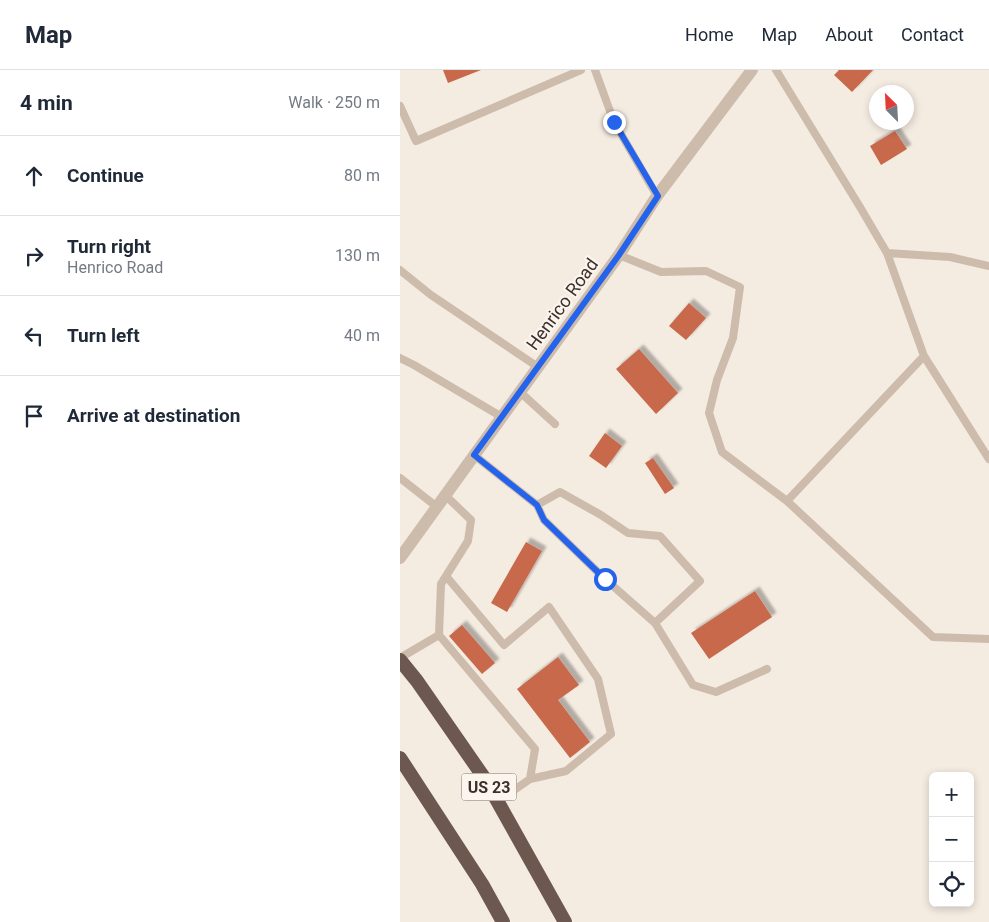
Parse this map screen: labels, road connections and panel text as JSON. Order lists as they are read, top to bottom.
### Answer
{
  "streets": {
    "highway": ["US 23"],
    "street": ["Henrico Road"]
  },
  "north": "top left",
  "page": {
    "header": "Map",
    "nav": [
      "Home",
      "Map",
      "About",
      "Contact"
    ],
    "heading": ["4 min", "Walk · 250 m"],
    "list": [
      ["Continue", "80 m"],
      ["Turn right", "Henrico Road", "130 m"],
      ["Turn left", "40 m"],
      "Arrive at destination"
    ],
    "map_buttons": ["+", "−"]
  }
}
